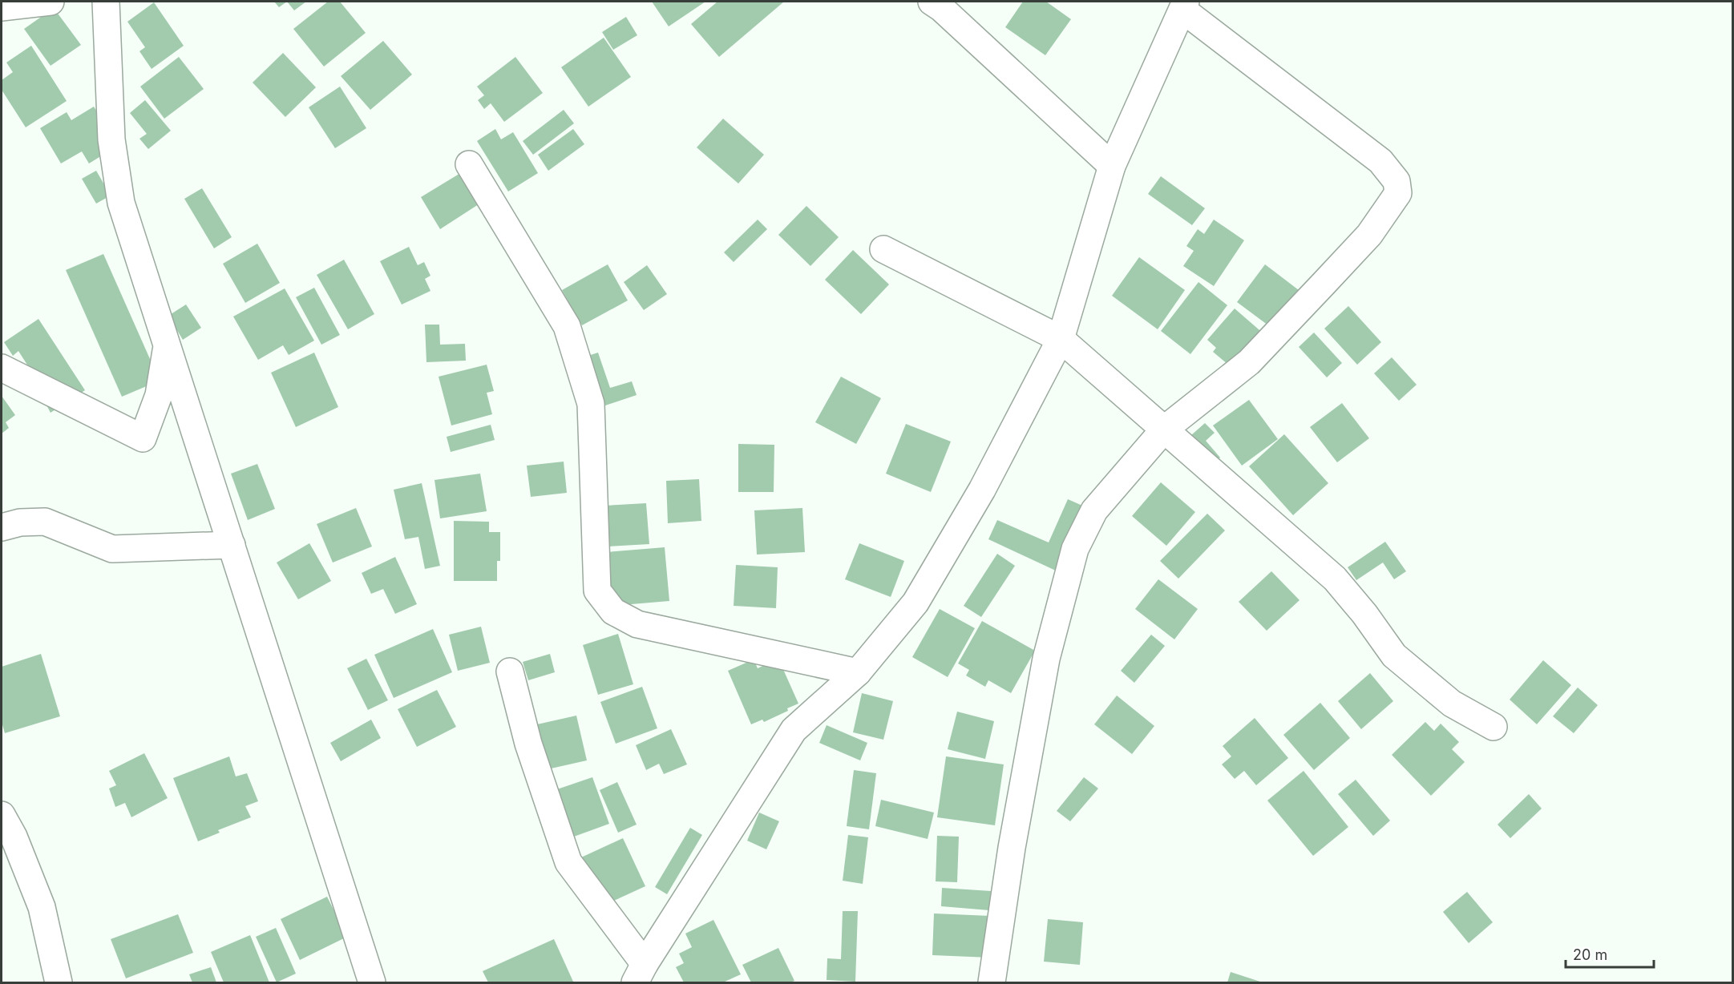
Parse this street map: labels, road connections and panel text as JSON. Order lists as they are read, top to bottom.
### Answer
{
  "scale_bar": "20 m"
}
